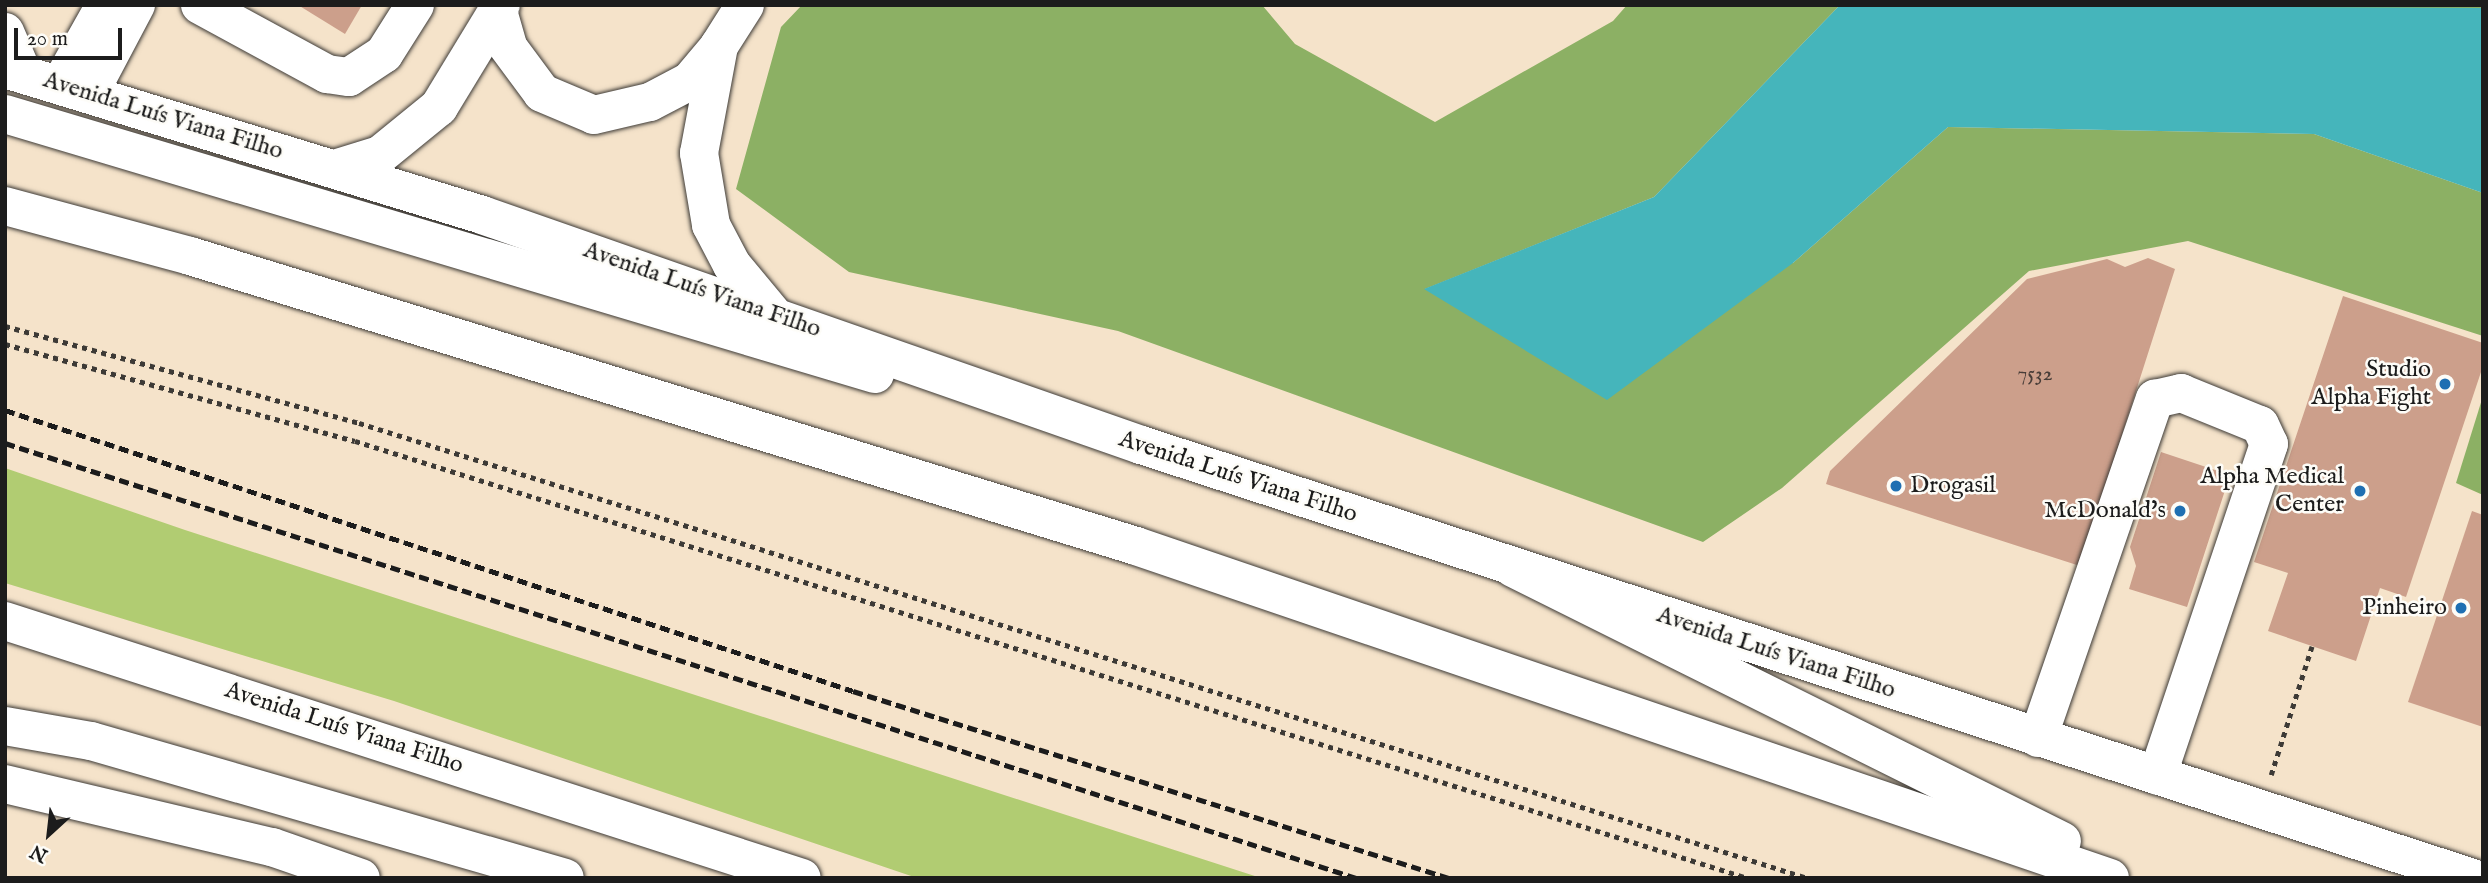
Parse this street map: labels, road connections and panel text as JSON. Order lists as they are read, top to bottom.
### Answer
{
  "streets": {
    "main road": ["Avenida Luís Viana Filho"]
  },
  "places": [
    "Studio Alpha Fight",
    "Drogasil",
    "Alpha Medical Center",
    "McDonald's",
    "Pinheiro"
  ],
  "house_numbers": ["7532"],
  "scale_bar": "20 m",
  "north": "bottom left"
}
